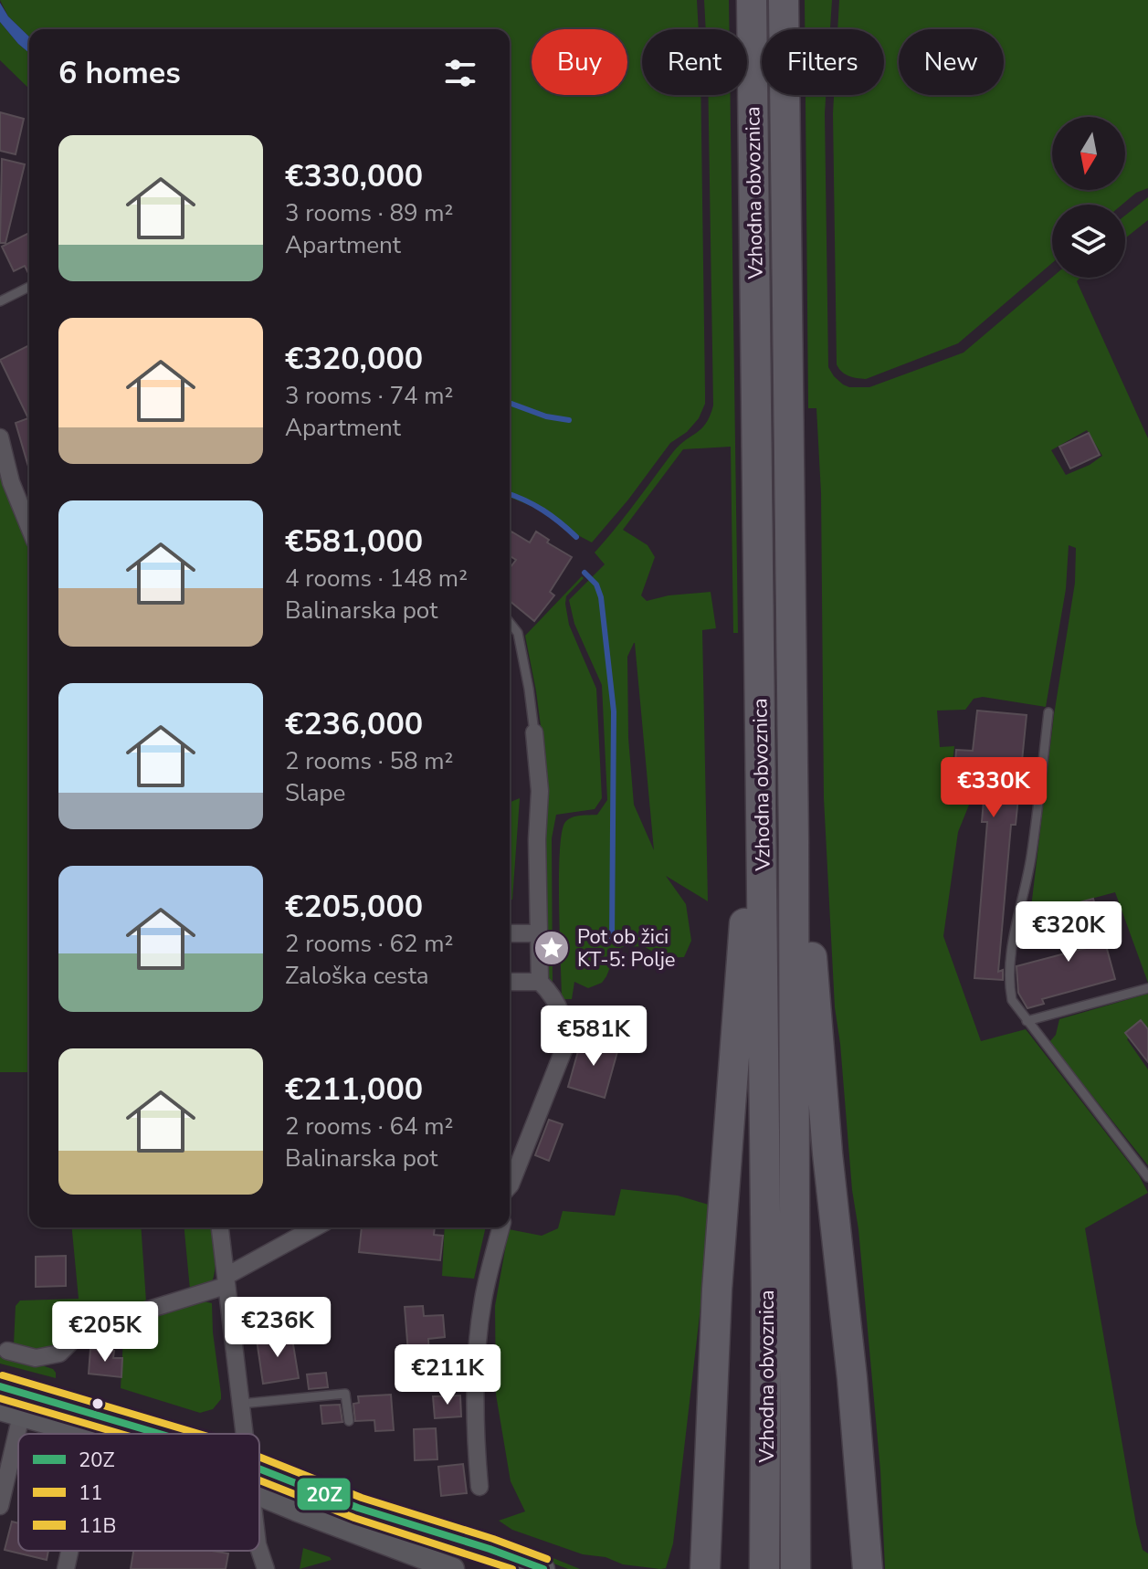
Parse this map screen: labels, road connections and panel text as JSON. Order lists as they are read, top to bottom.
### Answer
{
  "streets": {
    "highway": ["Vzhodna obvoznica"]
  },
  "places": {
    "place": ["Pot ob žici KT-5: Polje"]
  },
  "lines": ["transit line 11B", "transit line 20Z", "transit line 11"],
  "legend": ["20Z", "11", "11B"],
  "north": "bottom",
  "page": {
    "chip": [
      "Buy",
      "Rent",
      "Filters",
      "New"
    ],
    "heading": "6 homes",
    "list": [
      {
        "name": "€330,000",
        "note": "3 rooms · 89 m² · Apartment"
      },
      {
        "name": "€320,000",
        "note": "3 rooms · 74 m² · Apartment"
      },
      {
        "name": "€581,000",
        "note": "4 rooms · 148 m² · Balinarska pot"
      },
      {
        "name": "€236,000",
        "note": "2 rooms · 58 m² · Slape"
      },
      {
        "name": "€205,000",
        "note": "2 rooms · 62 m² · Zaloška cesta"
      },
      {
        "name": "€211,000",
        "note": "2 rooms · 64 m² · Balinarska pot"
      }
    ],
    "price": [
      "€330K",
      "€320K",
      "€581K",
      "€236K",
      "€205K",
      "€211K"
    ]
  }
}
